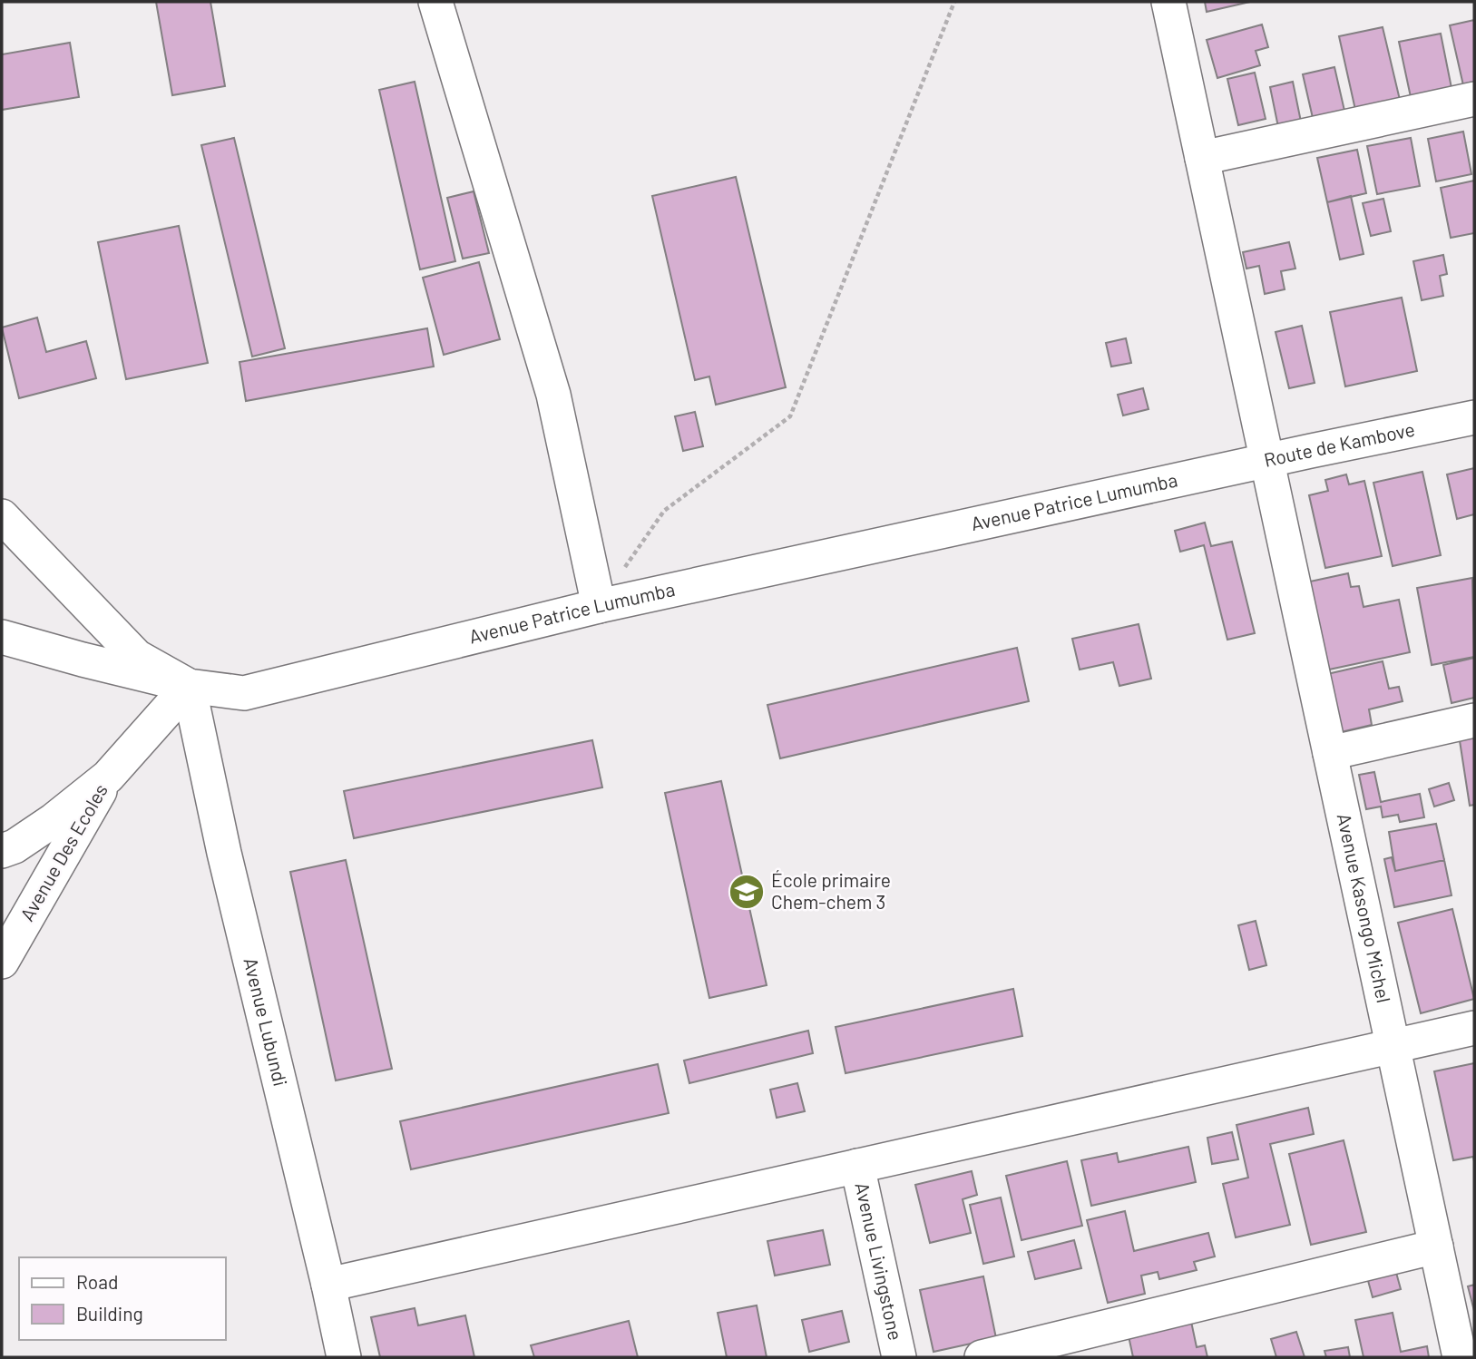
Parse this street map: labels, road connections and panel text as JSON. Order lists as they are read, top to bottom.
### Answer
{
  "streets": {
    "street": [
      "Route de Kambove",
      "Avenue Patrice Lumumba",
      "Avenue Des Ecoles",
      "Avenue Kasongo Michel",
      "Avenue Lubundi",
      "Avenue Livingstone"
    ]
  },
  "crossings": [
    ["Route de Kambove", "Avenue Patrice Lumumba"],
    ["Route de Kambove", "Avenue Kasongo Michel"],
    ["Avenue Patrice Lumumba", "Avenue Lubundi"]
  ],
  "places": {
    "school or university": ["École primaire Chem-chem 3"]
  },
  "legend": ["Road", "Building"]
}
